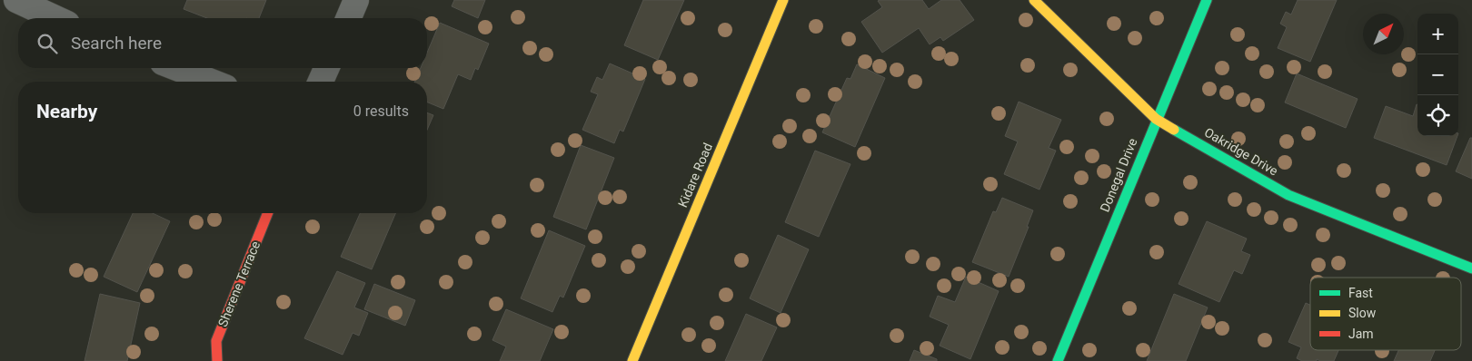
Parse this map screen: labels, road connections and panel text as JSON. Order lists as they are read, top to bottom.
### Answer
{
  "streets": {
    "street": [
      "Oakridge Drive",
      "Kidare Road",
      "Donegal Drive",
      "Sherene Terrace"
    ]
  },
  "crossings": [
    ["Oakridge Drive", "Donegal Drive"]
  ],
  "legend": ["Fast", "Slow", "Jam"],
  "north": "top right",
  "page": {
    "map_buttons": ["+", "−"],
    "search": "Search here",
    "heading": ["Nearby", "0 results"]
  }
}
